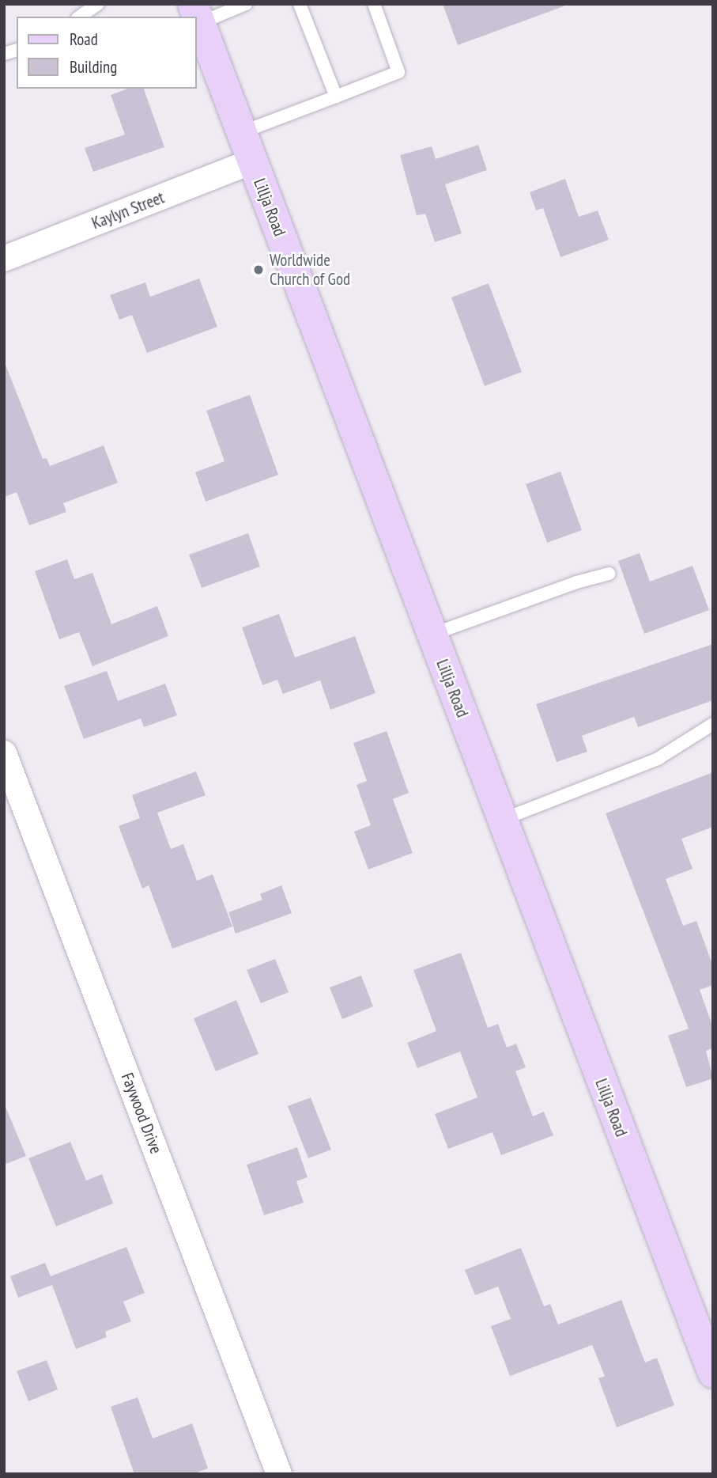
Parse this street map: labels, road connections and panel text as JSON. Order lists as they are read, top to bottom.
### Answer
{
  "streets": {
    "street": ["Lillja Road", "Kaylyn Street", "Faywood Drive"]
  },
  "crossings": [
    ["Lillja Road", "Kaylyn Street"]
  ],
  "places": ["Worldwide Church of God"],
  "legend": ["Road", "Building"]
}
